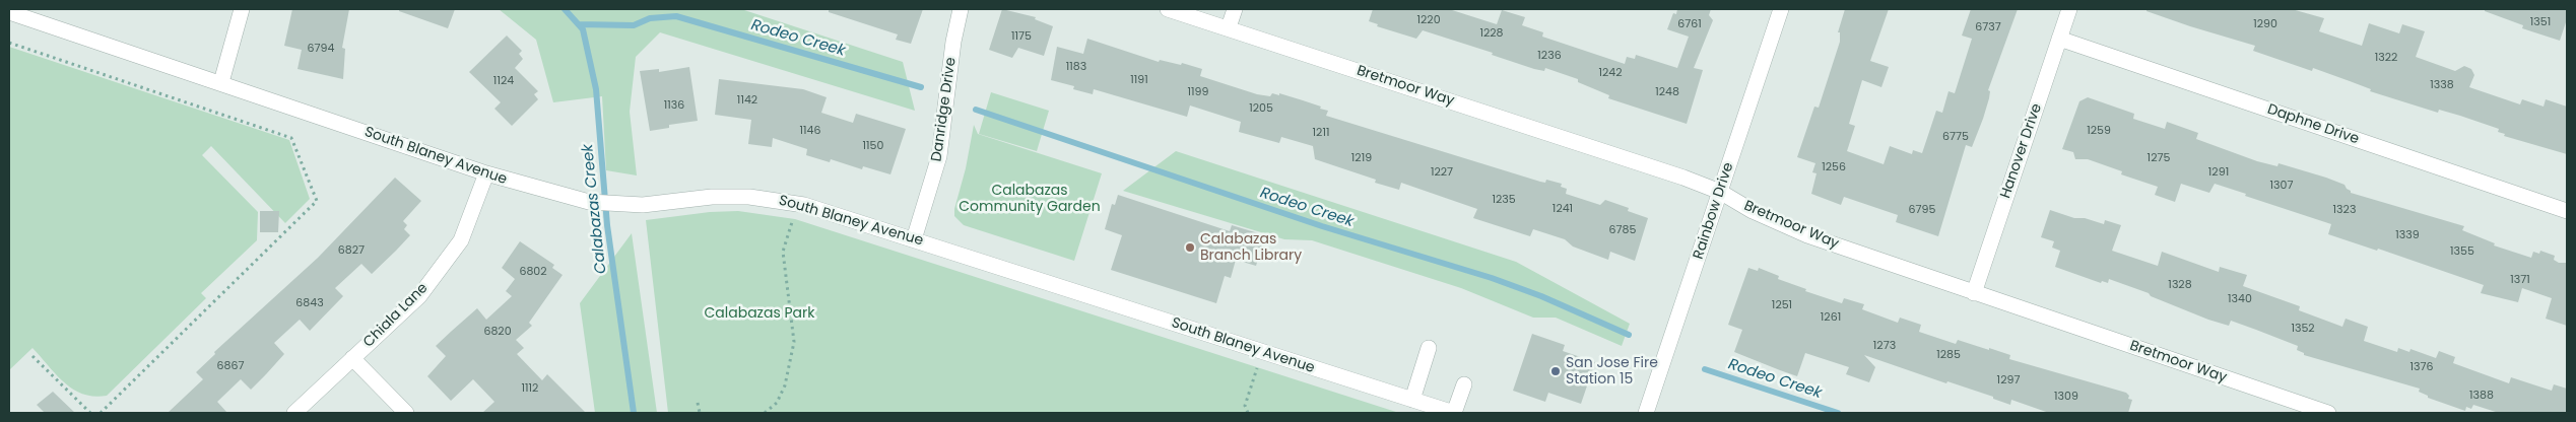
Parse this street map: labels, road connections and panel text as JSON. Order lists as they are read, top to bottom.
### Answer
{
  "streets": {
    "street": [
      "Bretmoor Way",
      "Danridge Drive",
      "Daphne Drive",
      "Hanover Drive",
      "South Blaney Avenue",
      "Rainbow Drive",
      "Chiala Lane"
    ]
  },
  "crossings": [
    ["Bretmoor Way", "Hanover Drive"],
    ["Bretmoor Way", "Rainbow Drive"],
    ["Danridge Drive", "South Blaney Avenue"],
    ["Daphne Drive", "Hanover Drive"],
    ["South Blaney Avenue", "Chiala Lane"]
  ],
  "water": ["Rodeo Creek", "Calabazas Creek"],
  "parks": ["Calabazas Community Garden", "Calabazas Park"],
  "places": ["Calabazas Branch Library", "San Jose Fire Station 15"],
  "house_numbers": [
    "1220",
    "1351",
    "6761",
    "1290",
    "6737",
    "1228",
    "1175",
    "6794",
    "1236",
    "1322",
    "1183",
    "1242",
    "1191",
    "1124",
    "1338",
    "1199",
    "1248",
    "1142",
    "1136",
    "1205",
    "1146",
    "1259",
    "1211",
    "6775",
    "1150",
    "1219",
    "1275",
    "1256",
    "1227",
    "1291",
    "1307",
    "1235",
    "1241",
    "6795",
    "1323",
    "6785",
    "1339",
    "6827",
    "1355",
    "6802",
    "1371",
    "1328",
    "1340",
    "6843",
    "1251",
    "1261",
    "1352",
    "6820",
    "1273",
    "1285",
    "6867",
    "1376",
    "1297",
    "1112",
    "1388",
    "1309"
  ]
}
